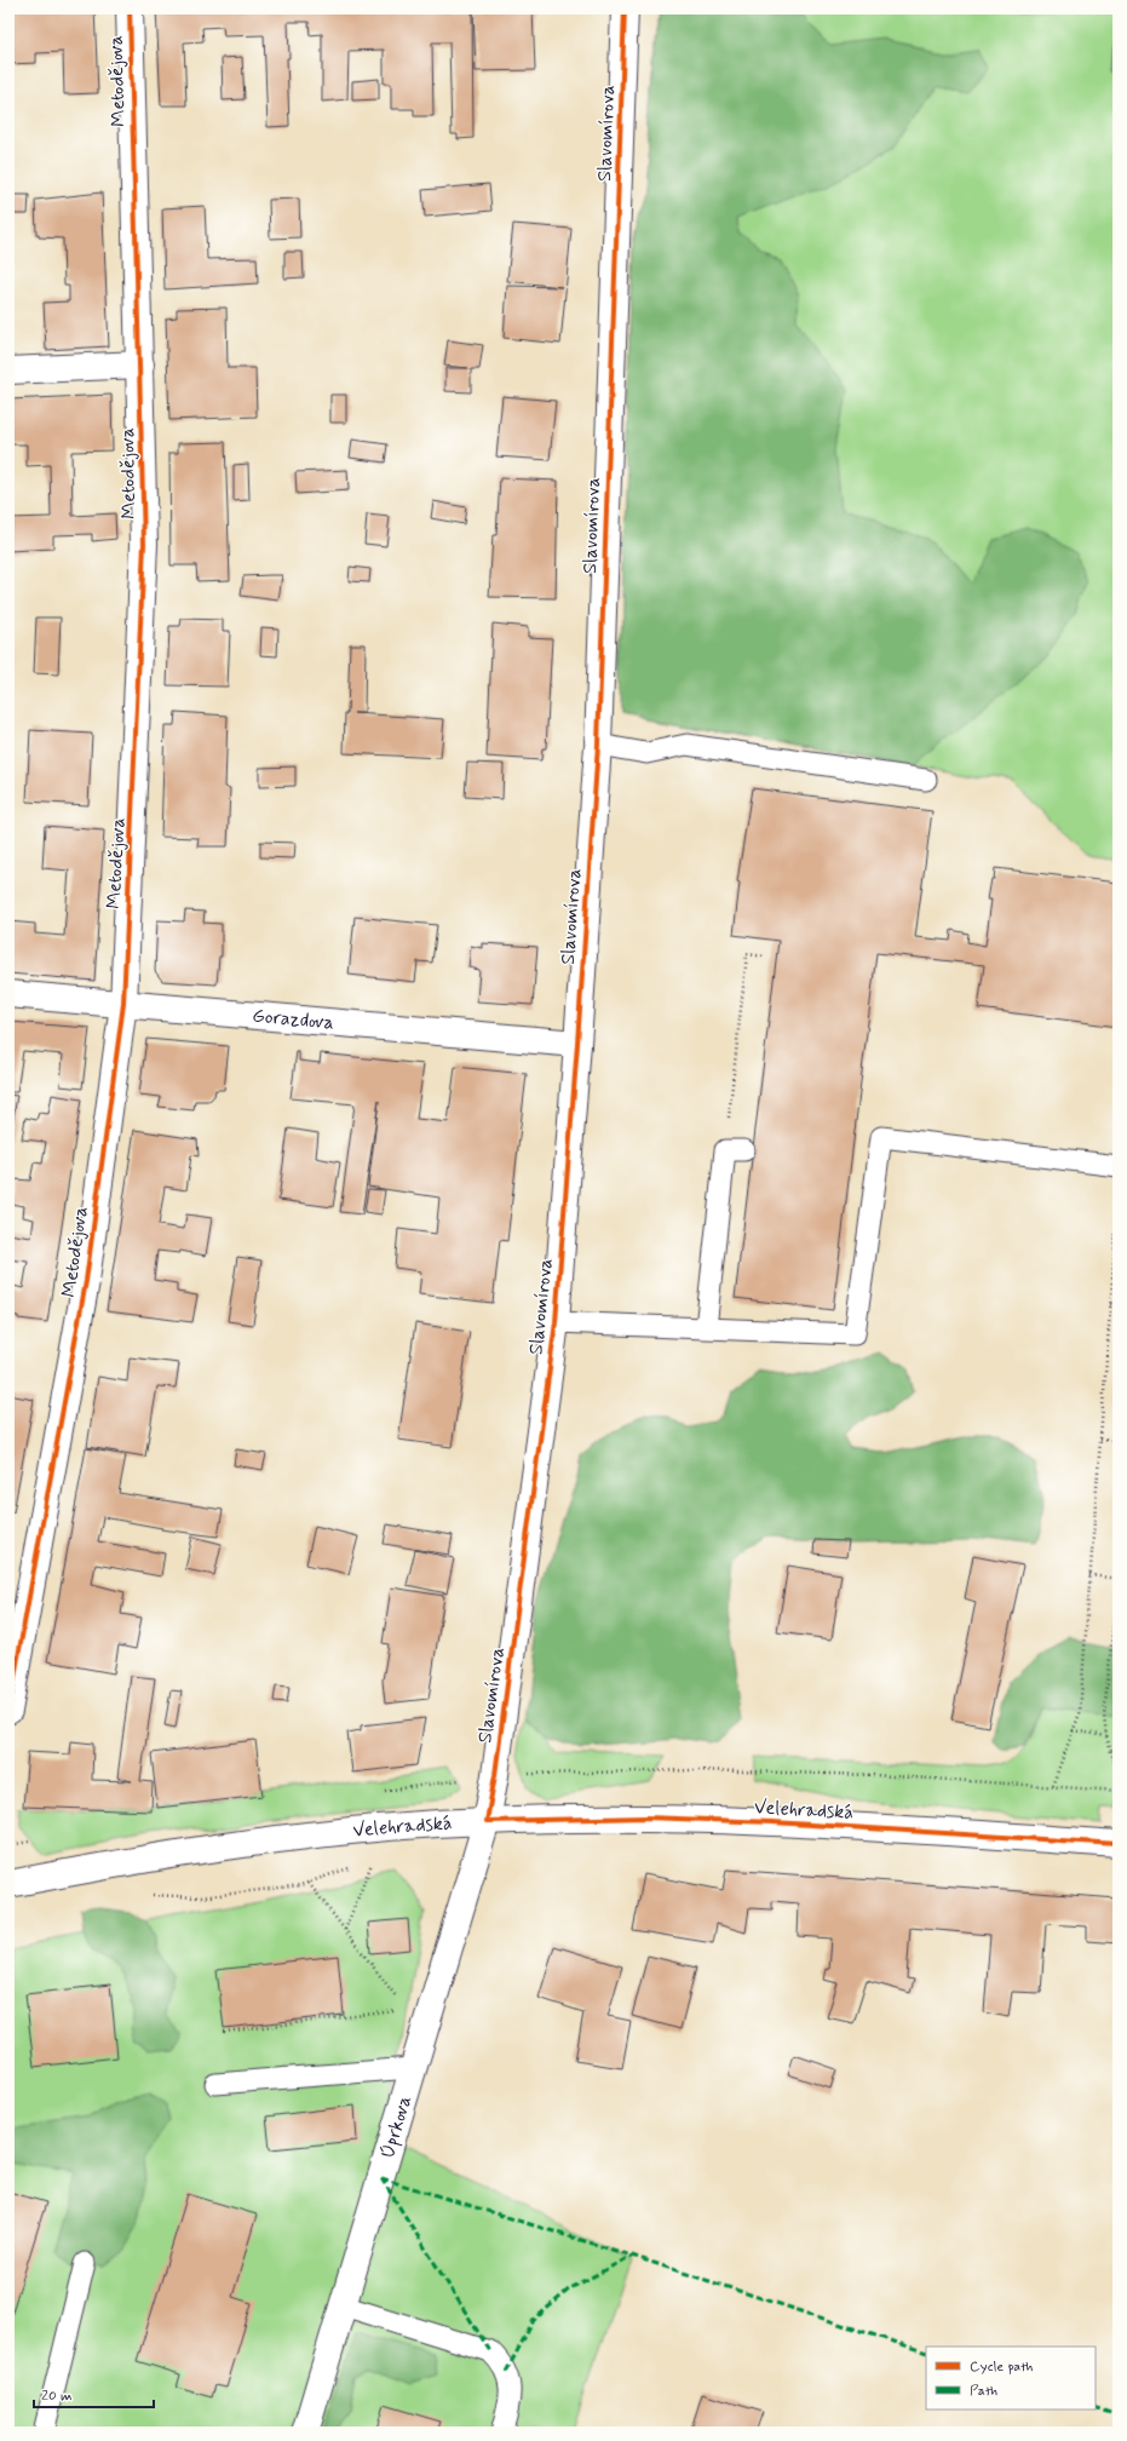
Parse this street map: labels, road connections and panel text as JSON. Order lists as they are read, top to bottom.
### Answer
{
  "streets": {
    "street": [
      "Metodějova",
      "Slavomírova",
      "Gorazdova",
      "Velehradská",
      "Úprkova"
    ]
  },
  "crossings": [
    ["Metodějova", "Gorazdova"],
    ["Slavomírova", "Gorazdova"],
    ["Slavomírova", "Velehradská"],
    ["Slavomírova", "Úprkova"],
    ["Velehradská", "Úprkova"]
  ],
  "legend": ["Cycle path", "Path"],
  "scale_bar": "20 m"
}
